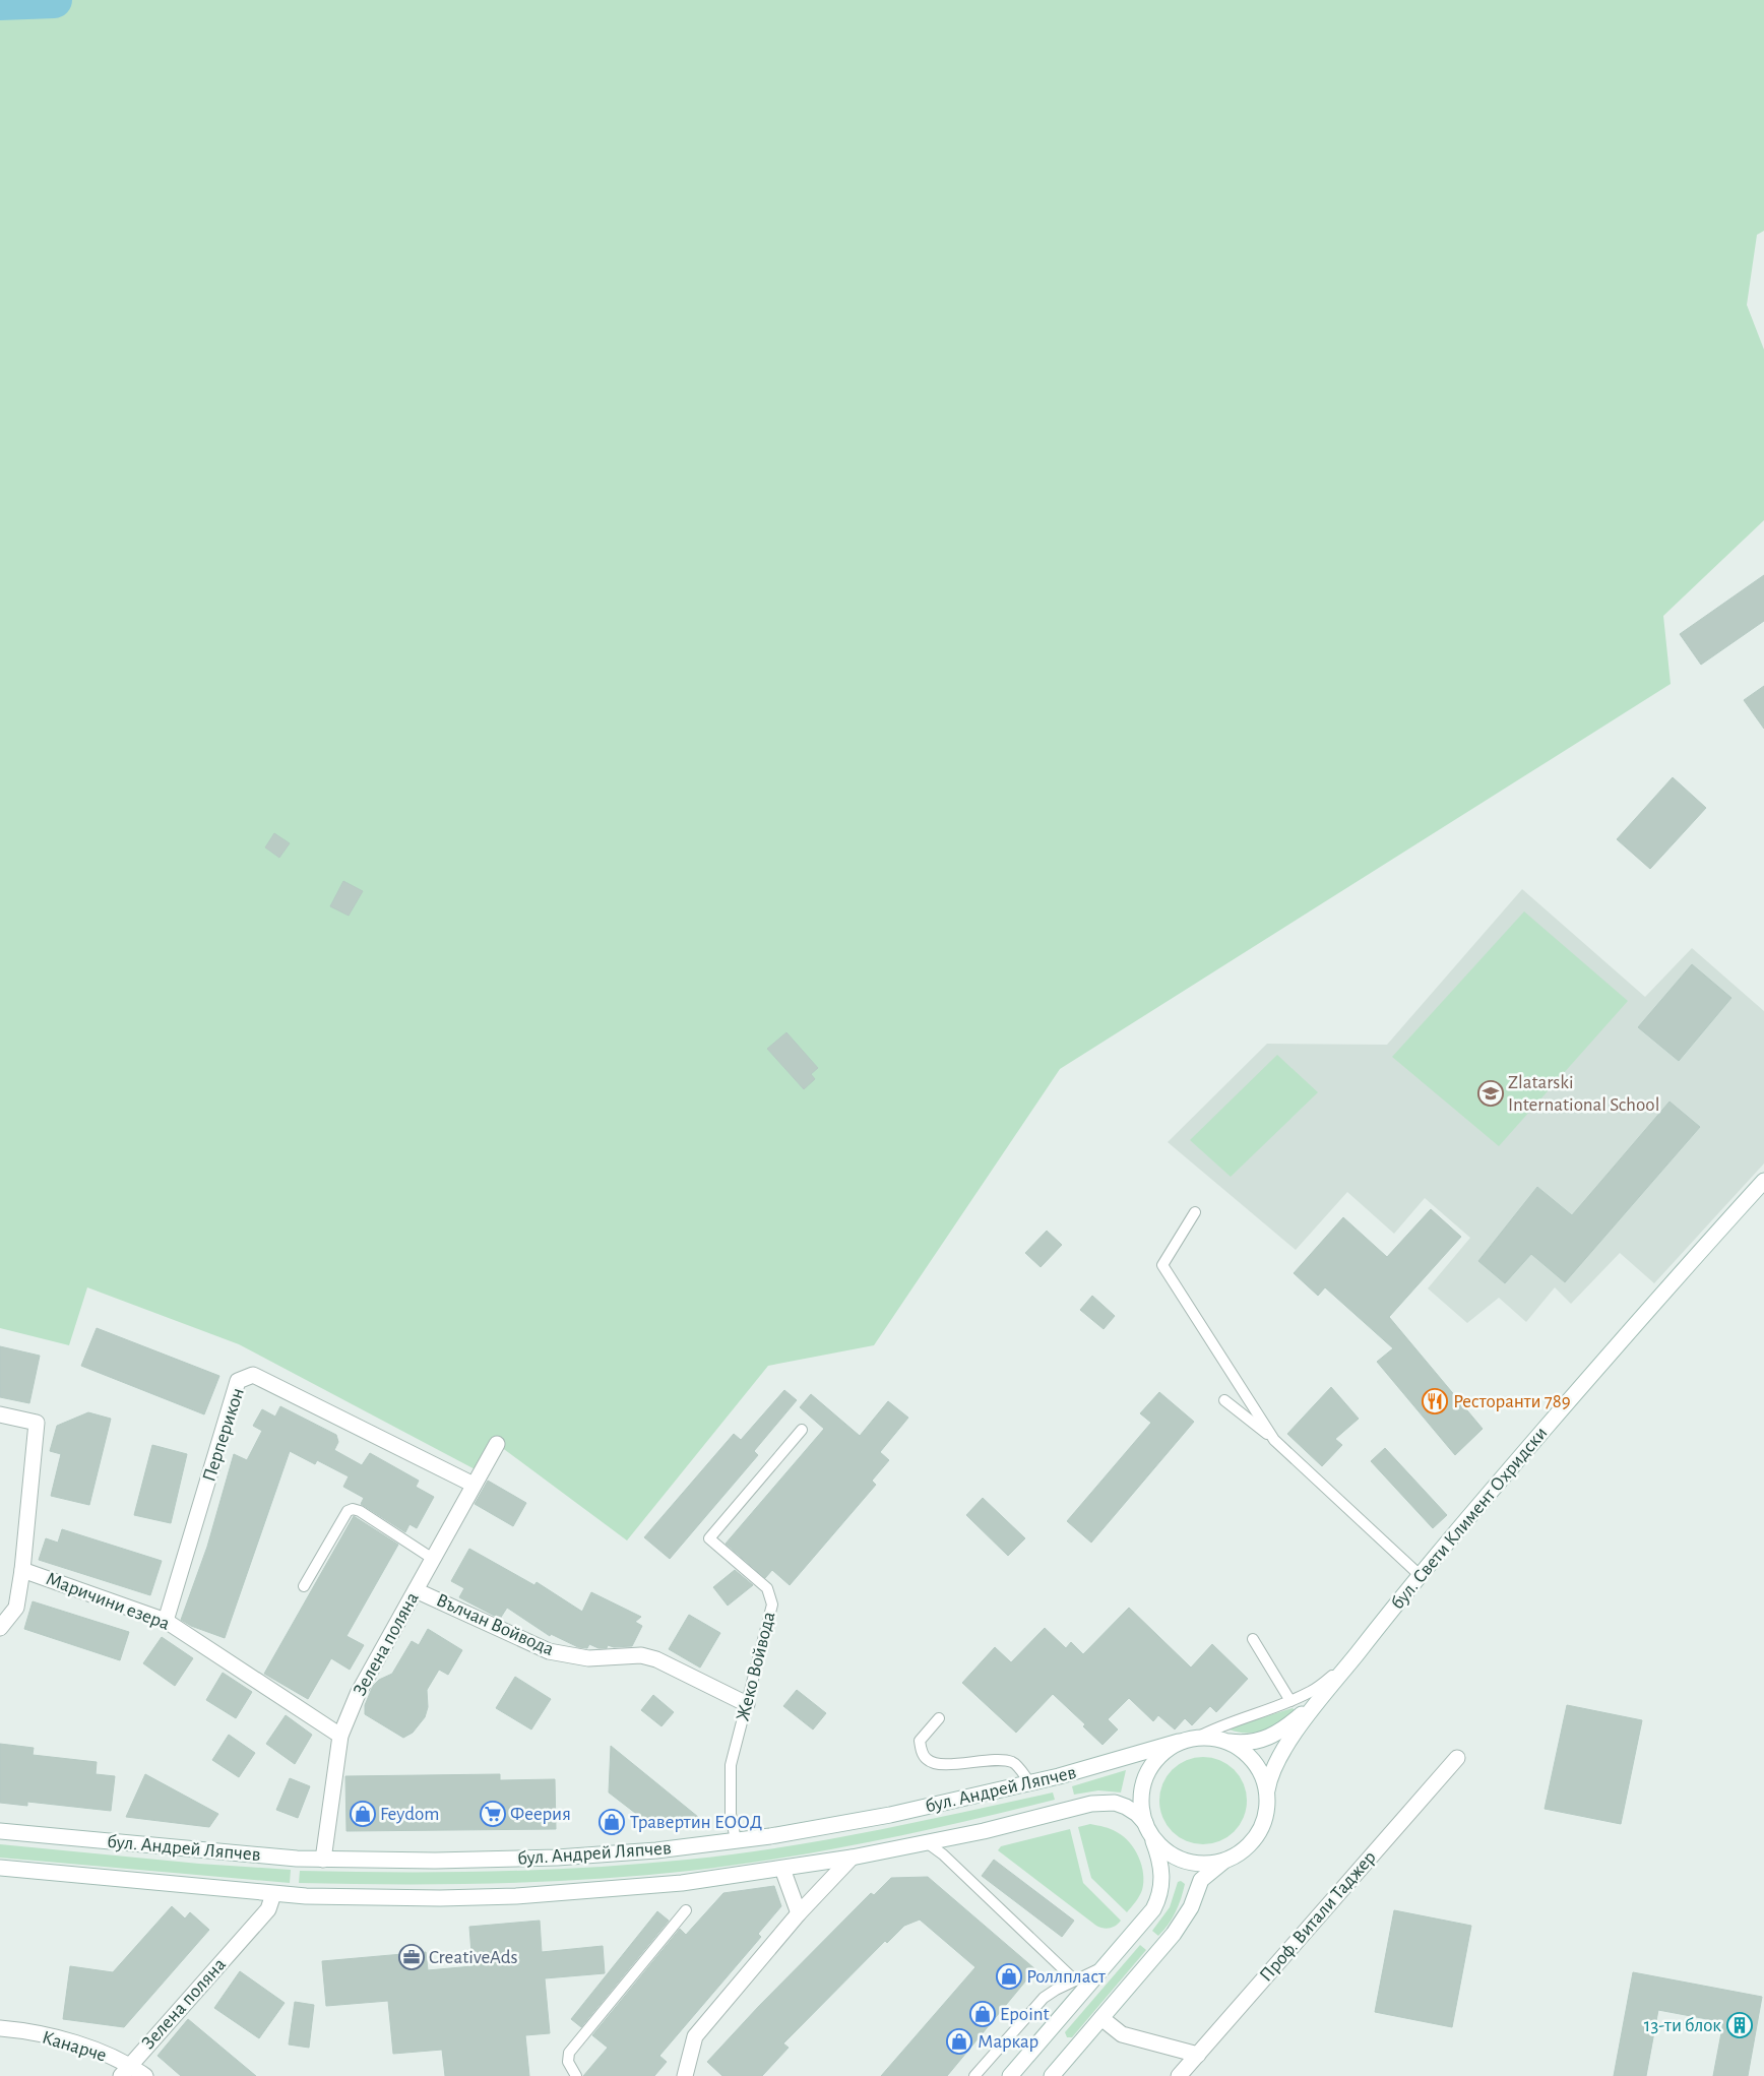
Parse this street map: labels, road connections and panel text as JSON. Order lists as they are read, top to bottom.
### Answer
{
  "streets": {
    "main road": [
      "Перперикон",
      "бул. Свети Климент Охридски",
      "Маричини езера",
      "Вълчан Войвода",
      "Зелена поляна",
      "бул. Андрей Ляпчев",
      "Проф. Витали Таджер",
      "Канарче"
    ],
    "lane": ["Жеко Войвода"]
  },
  "crossings": [
    ["Перперикон", "Маричини езера"],
    ["Перперикон", "Зелена поляна"],
    ["бул. Свети Климент Охридски", "бул. Андрей Ляпчев"],
    ["Маричини езера", "Зелена поляна"],
    ["Вълчан Войвода", "Зелена поляна"],
    ["Вълчан Войвода", "Жеко Войвода"],
    ["Зелена поляна", "бул. Андрей Ляпчев"],
    ["Зелена поляна", "Канарче"],
    ["Жеко Войвода", "бул. Андрей Ляпчев"]
  ],
  "places": {
    "school or university": ["Zlatarski International School"],
    "restaurant": ["Ресторанти 789"],
    "shop": [
      "Feydom",
      "Травертин ЕООД",
      "Роллпласт",
      "Epoint",
      "Маркар"
    ],
    "supermarket": ["Феерия"],
    "office": ["CreativeAds"],
    "building": ["13-ти блок"]
  }
}
